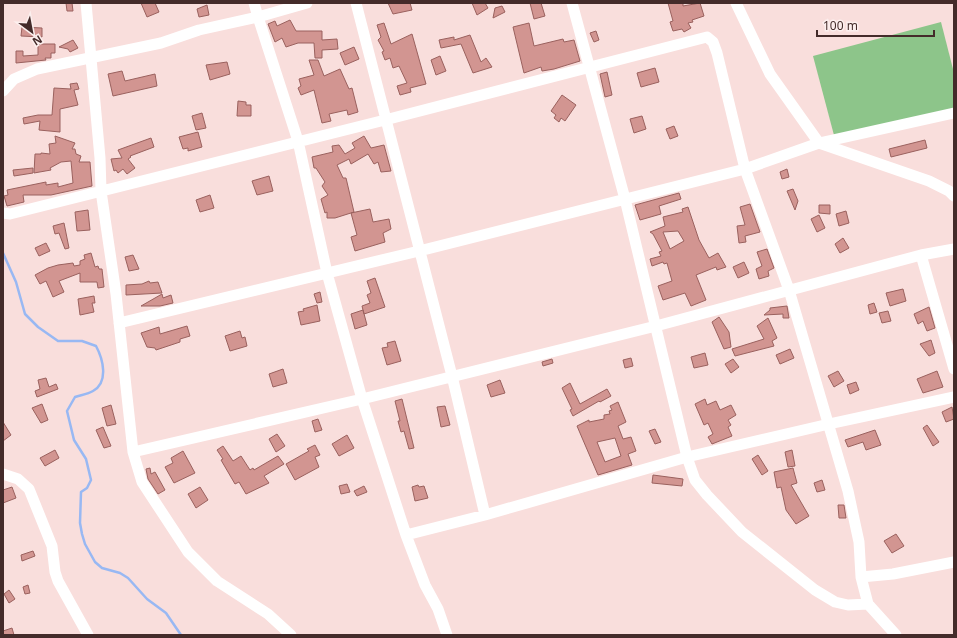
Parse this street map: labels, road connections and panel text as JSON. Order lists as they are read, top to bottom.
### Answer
{
  "scale_bar": "100 m",
  "north": "bottom right"
}
